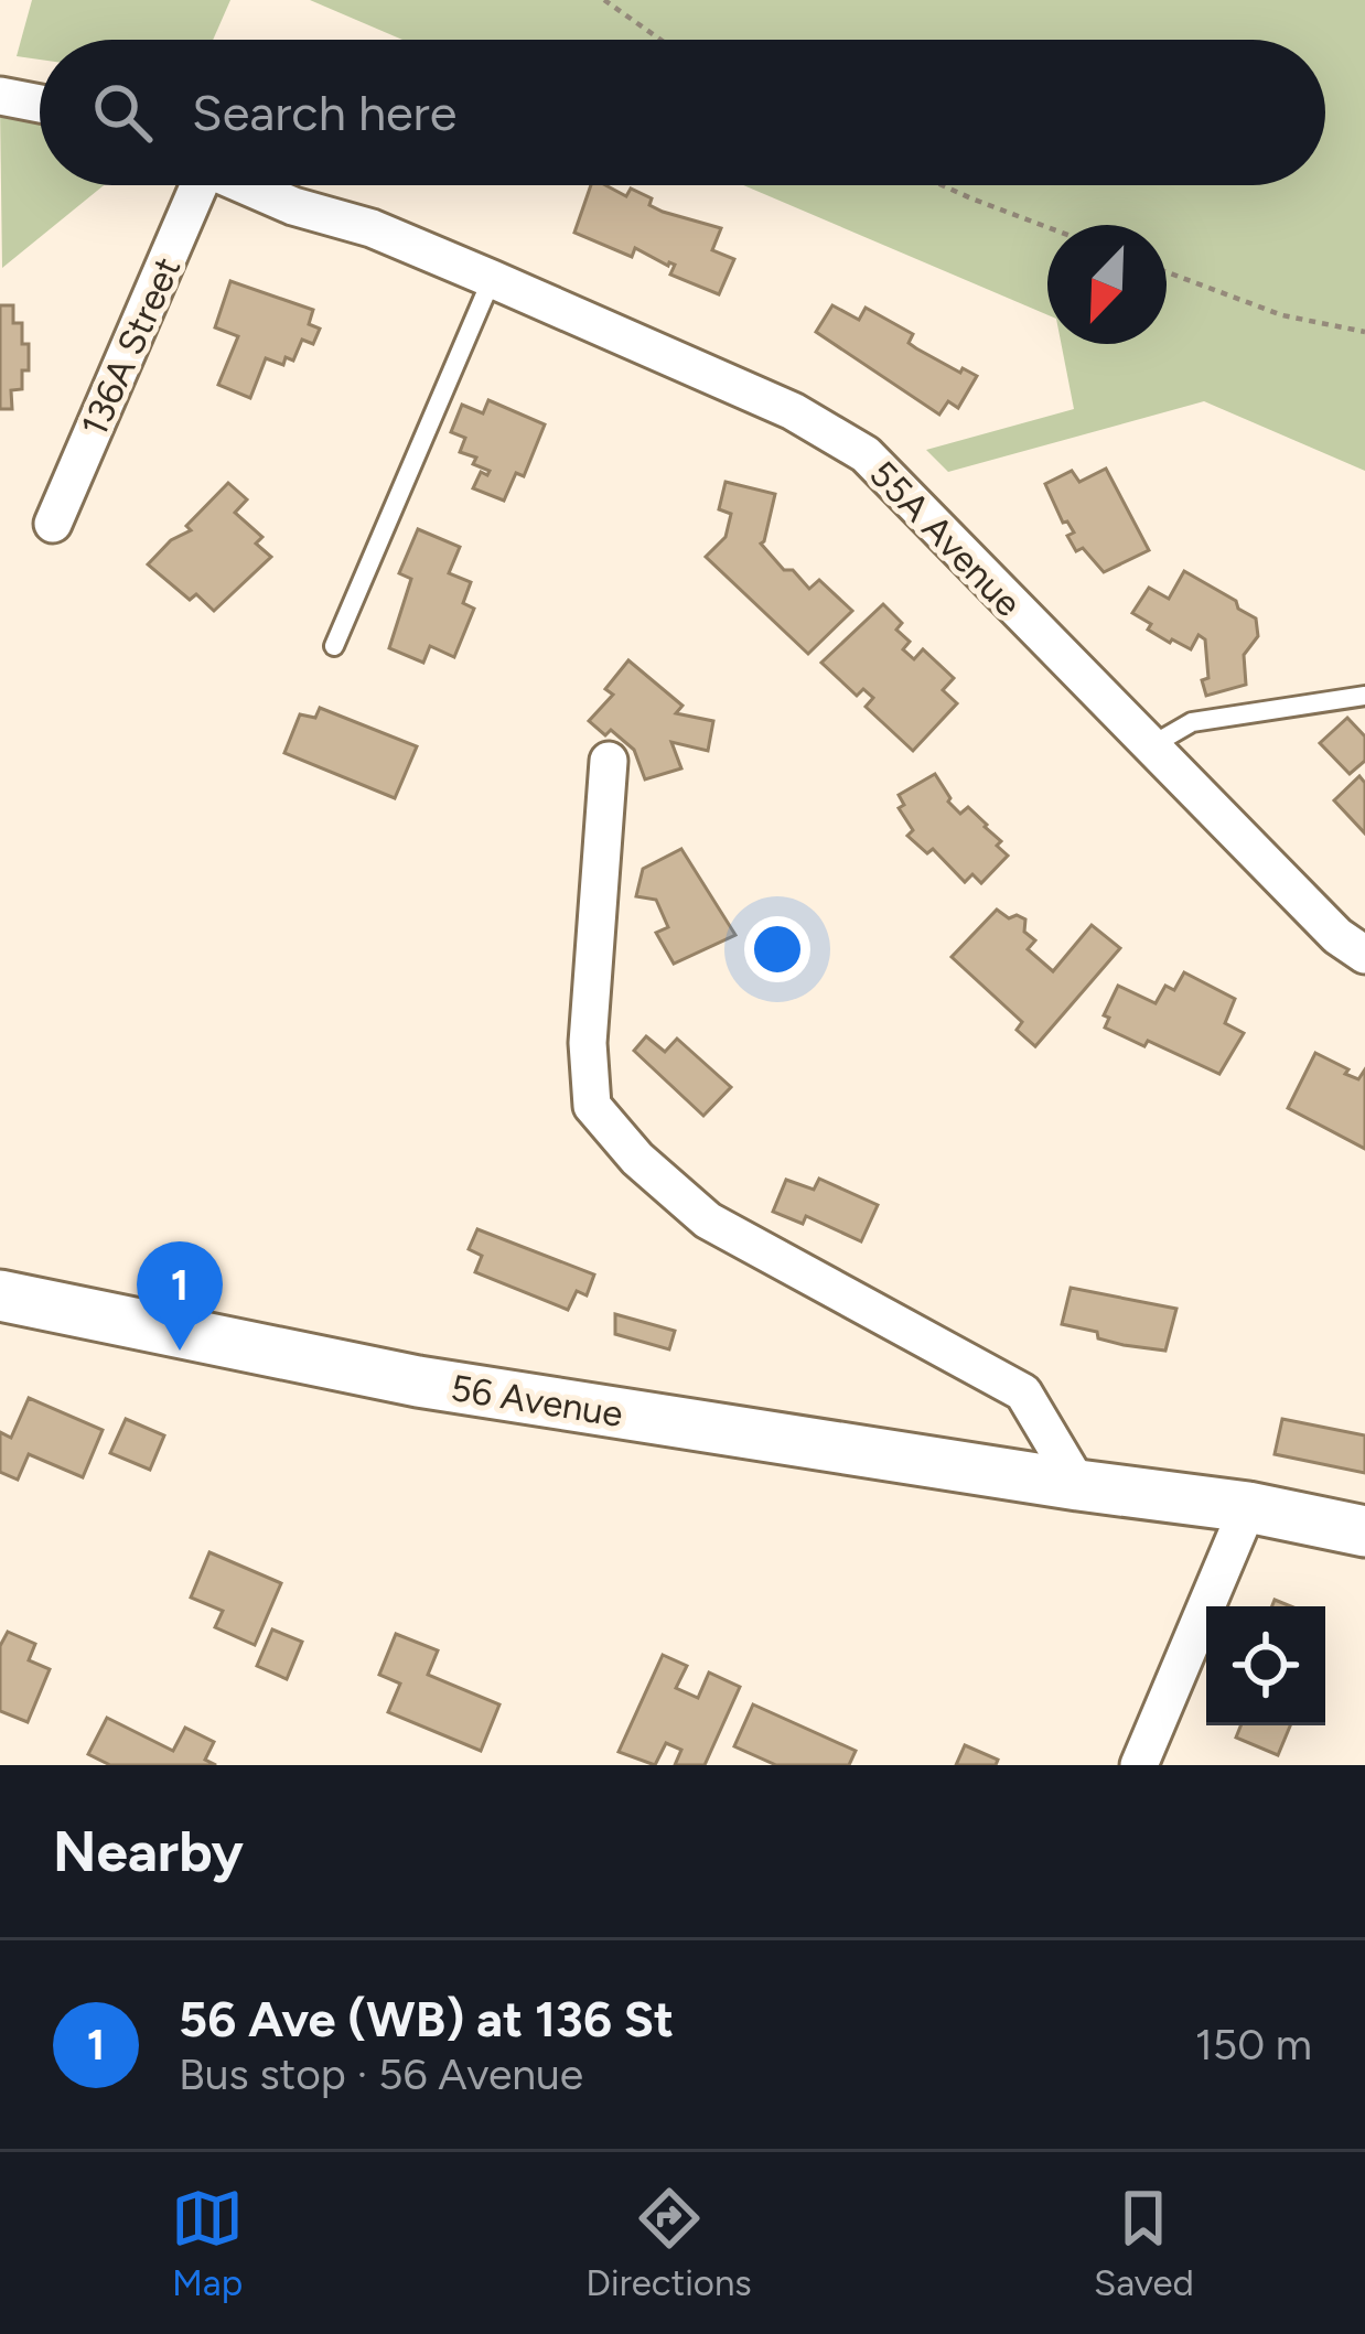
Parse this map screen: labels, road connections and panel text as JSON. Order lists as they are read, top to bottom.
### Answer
{
  "streets": {
    "street": ["136A Street", "55A Avenue", "56 Avenue"]
  },
  "north": "bottom left",
  "page": {
    "search": "Search here",
    "pins": "1",
    "heading": "Nearby",
    "list": [
      {
        "mark": "1",
        "name": "56 Ave (WB) at 136 St",
        "note": "Bus stop · 56 Avenue",
        "value": "150 m"
      }
    ],
    "nav": ["Map", "Directions", "Saved"]
  }
}
